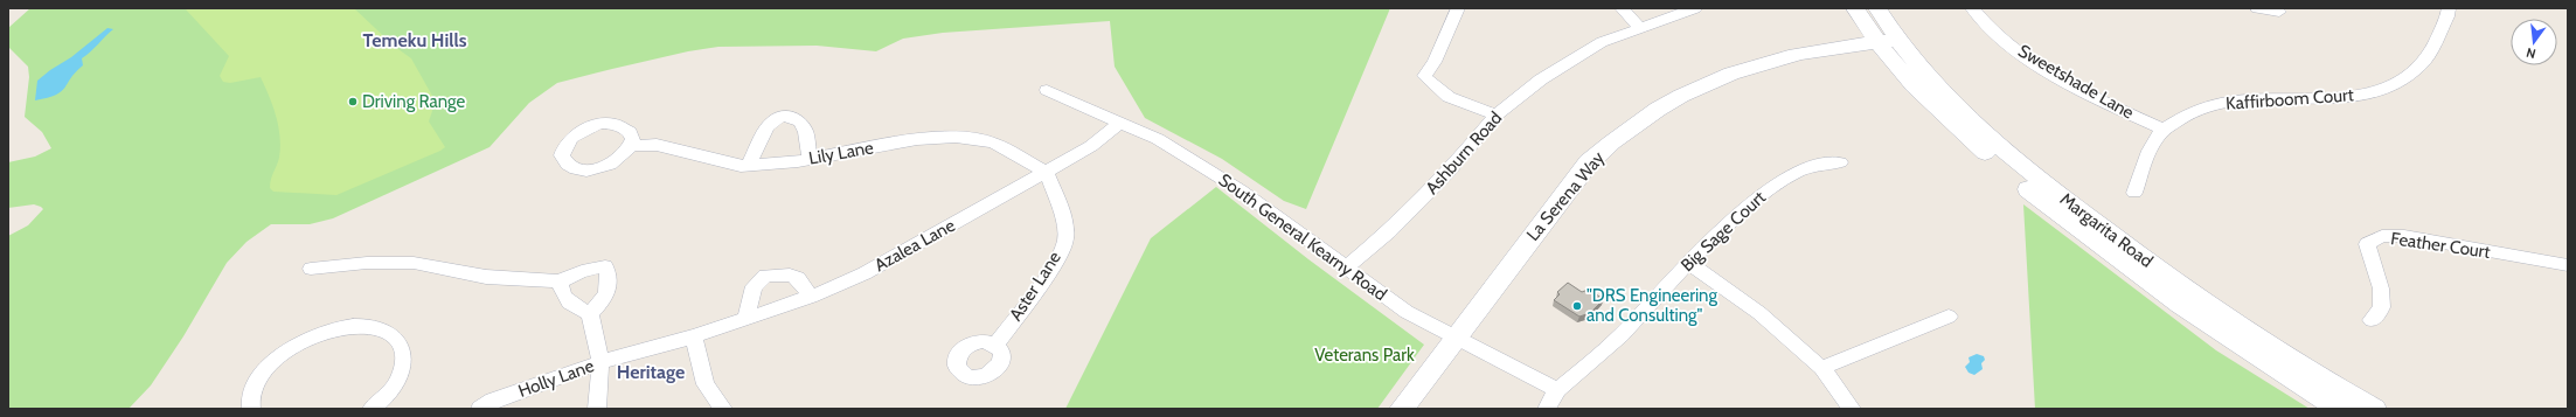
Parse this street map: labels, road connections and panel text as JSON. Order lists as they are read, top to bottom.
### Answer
{
  "streets": {
    "main road": ["La Serena Way", "Margarita Road"],
    "street": [
      "Sweetshade Lane",
      "Kaffirboom Court",
      "Lily Lane",
      "Ashburn Road",
      "Big Sage Court",
      "South General Kearny Road",
      "Azalea Lane",
      "Feather Court",
      "Aster Lane",
      "Holly Lane"
    ]
  },
  "crossings": [
    ["Sweetshade Lane", "Kaffirboom Court"],
    ["Lily Lane", "Azalea Lane"],
    ["Lily Lane", "Aster Lane"],
    ["Ashburn Road", "South General Kearny Road"],
    ["La Serena Way", "Margarita Road"],
    ["La Serena Way", "South General Kearny Road"],
    ["Big Sage Court", "South General Kearny Road"],
    ["South General Kearny Road", "Azalea Lane"],
    ["Azalea Lane", "Aster Lane"],
    ["Azalea Lane", "Holly Lane"]
  ],
  "districts": ["Temeku Hills", "Heritage"],
  "parks": ["Veterans Park"],
  "places": ["Driving Range", "\"DRS Engineering and Consulting\""],
  "north": "bottom"
}
